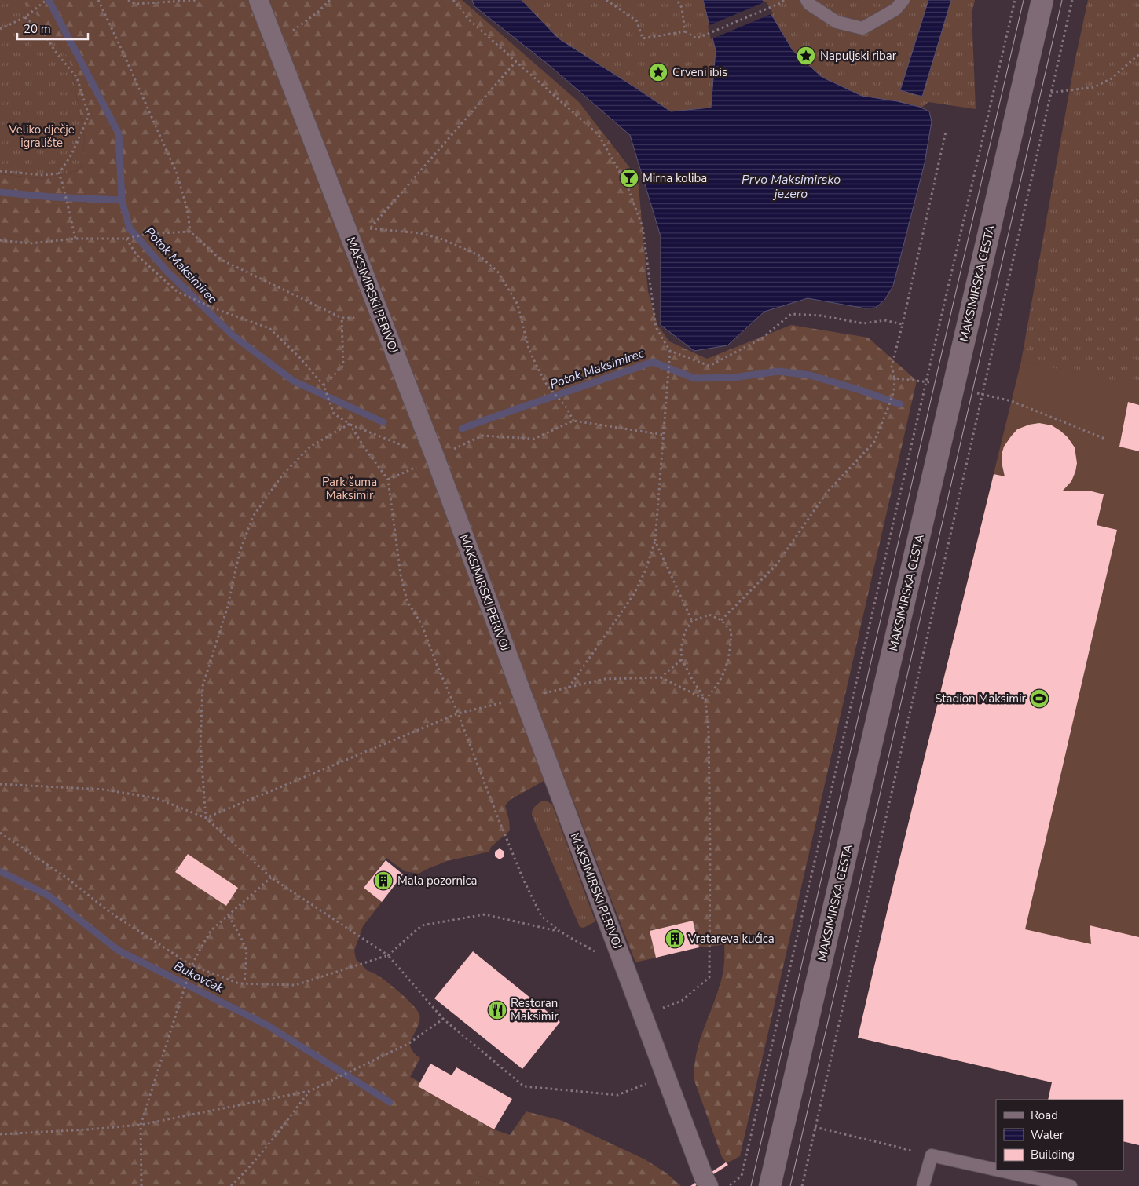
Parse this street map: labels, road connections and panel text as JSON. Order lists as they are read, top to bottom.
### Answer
{
  "streets": {
    "main road": ["MAKSIMIRSKA CESTA"],
    "street": ["MAKSIMIRSKI PERIVOJ"]
  },
  "water": ["Prvo Maksimirsko jezero", "Potok Maksimirec", "Bukovčak"],
  "parks": ["Veliko dječje igralište", "Park šuma Maksimir"],
  "places": {
    "place": ["Napuljski ribar", "Crveni ibis"],
    "bar": ["Mirna koliba"],
    "sports": ["Stadion Maksimir"],
    "building": ["Mala pozornica", "Vratareva kućica"],
    "restaurant": ["Restoran Maksimir"]
  },
  "legend": ["Road", "Water", "Building"],
  "scale_bar": "20 m"
}
